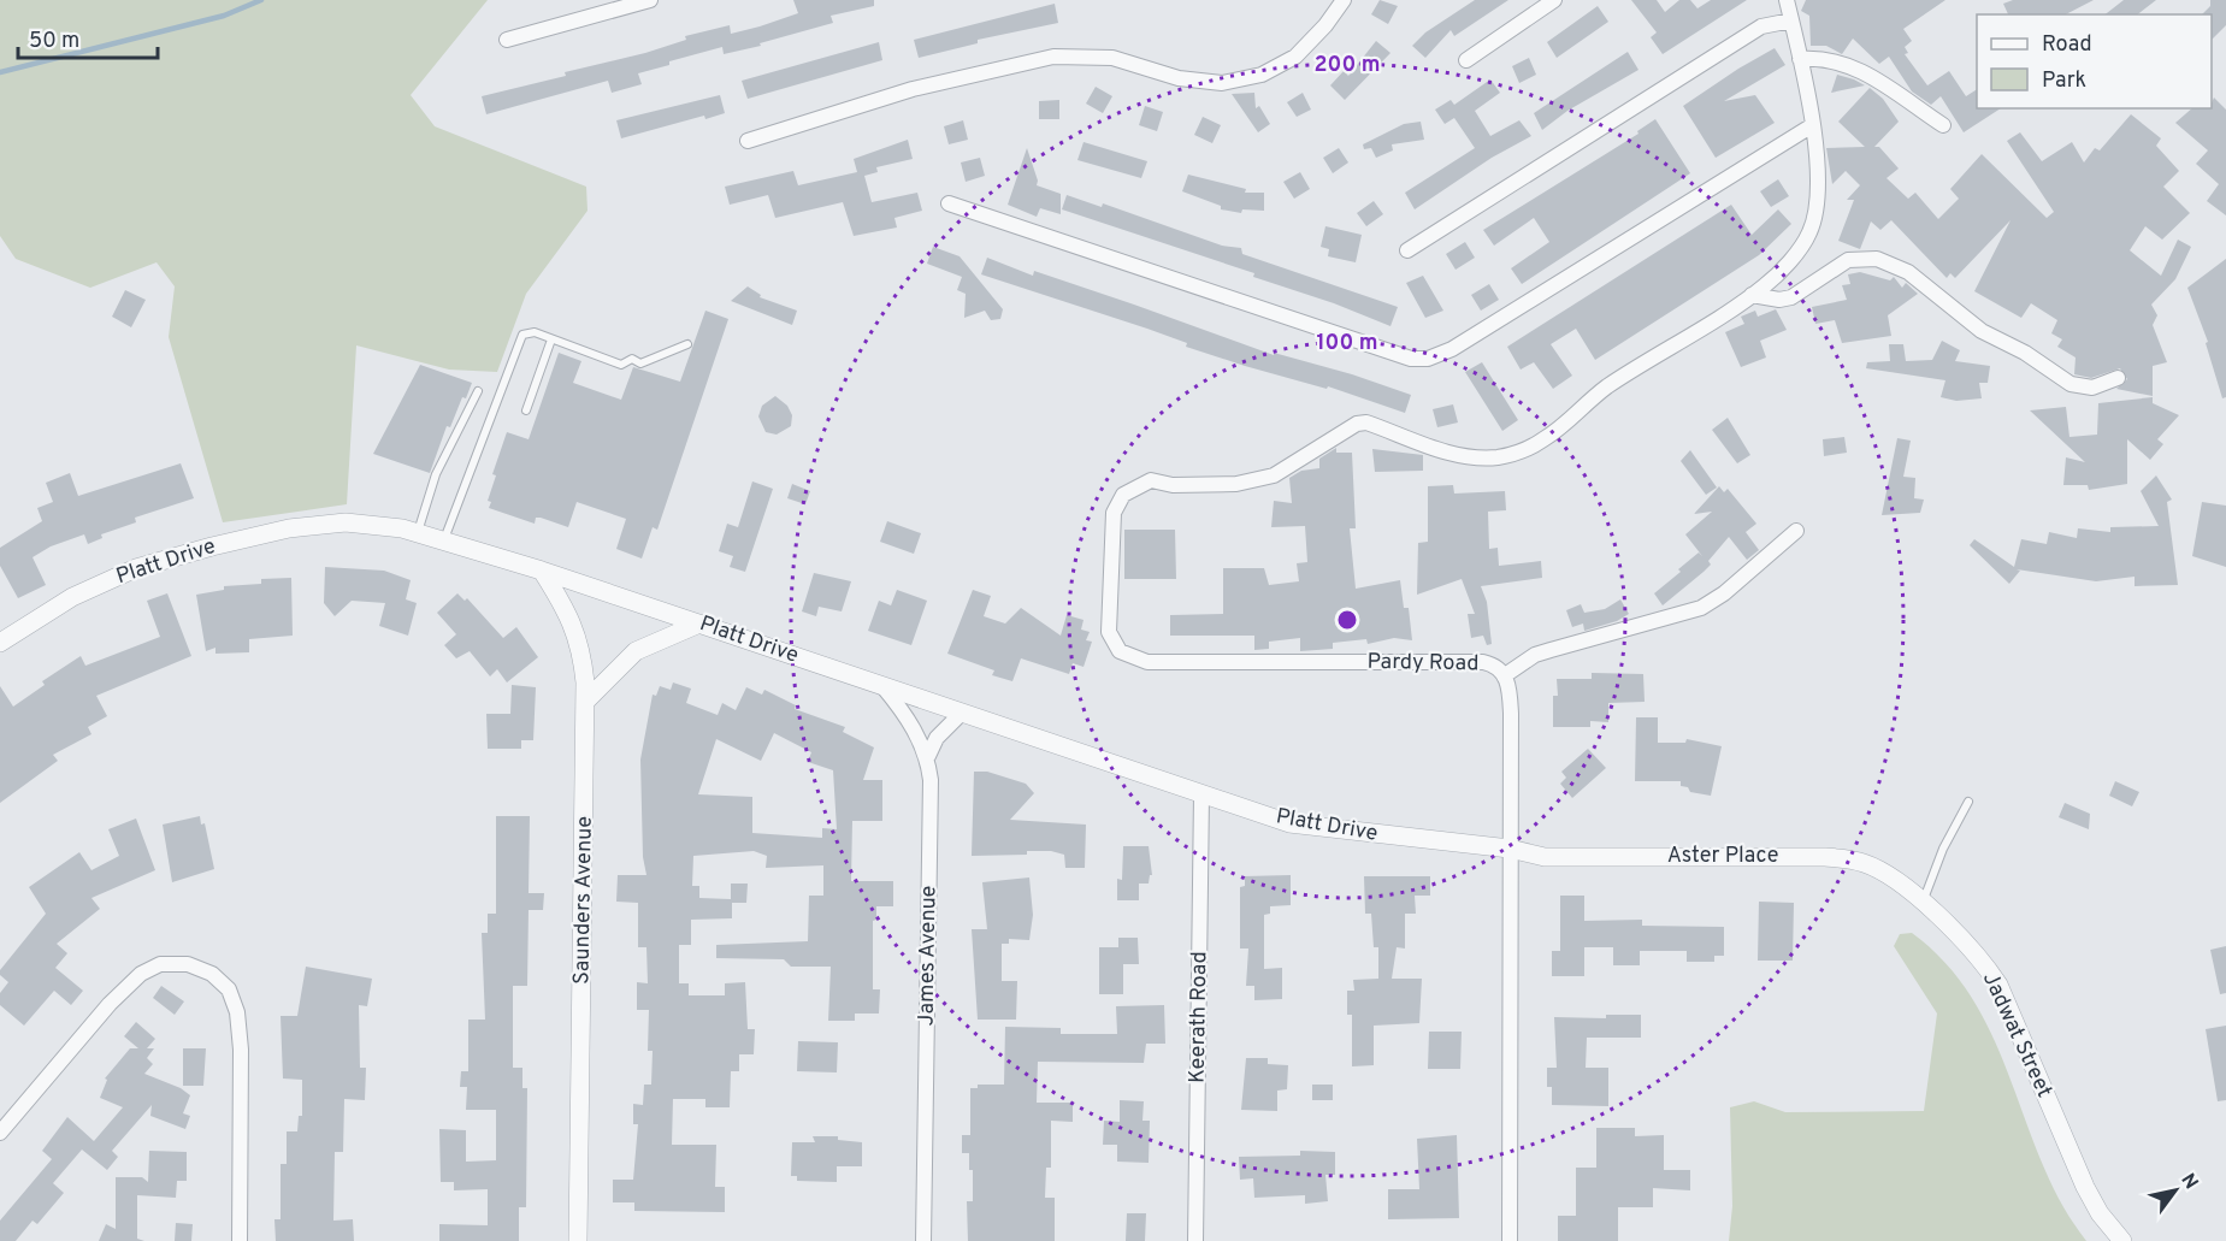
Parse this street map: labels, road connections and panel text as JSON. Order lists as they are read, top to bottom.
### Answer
{
  "streets": {
    "street": [
      "Platt Drive",
      "Pardy Road",
      "Aster Place",
      "Saunders Avenue",
      "James Avenue",
      "Keerath Road",
      "Jadwat Street"
    ]
  },
  "crossings": [
    ["Platt Drive", "Pardy Road"],
    ["Platt Drive", "Aster Place"],
    ["Platt Drive", "Saunders Avenue"],
    ["Platt Drive", "James Avenue"],
    ["Platt Drive", "Keerath Road"],
    ["Pardy Road", "Aster Place"],
    ["Aster Place", "Jadwat Street"]
  ],
  "legend": ["Road", "Park"],
  "scale_bar": "50 m",
  "north": "top right",
  "rings": ["200 m", "100 m"]
}
